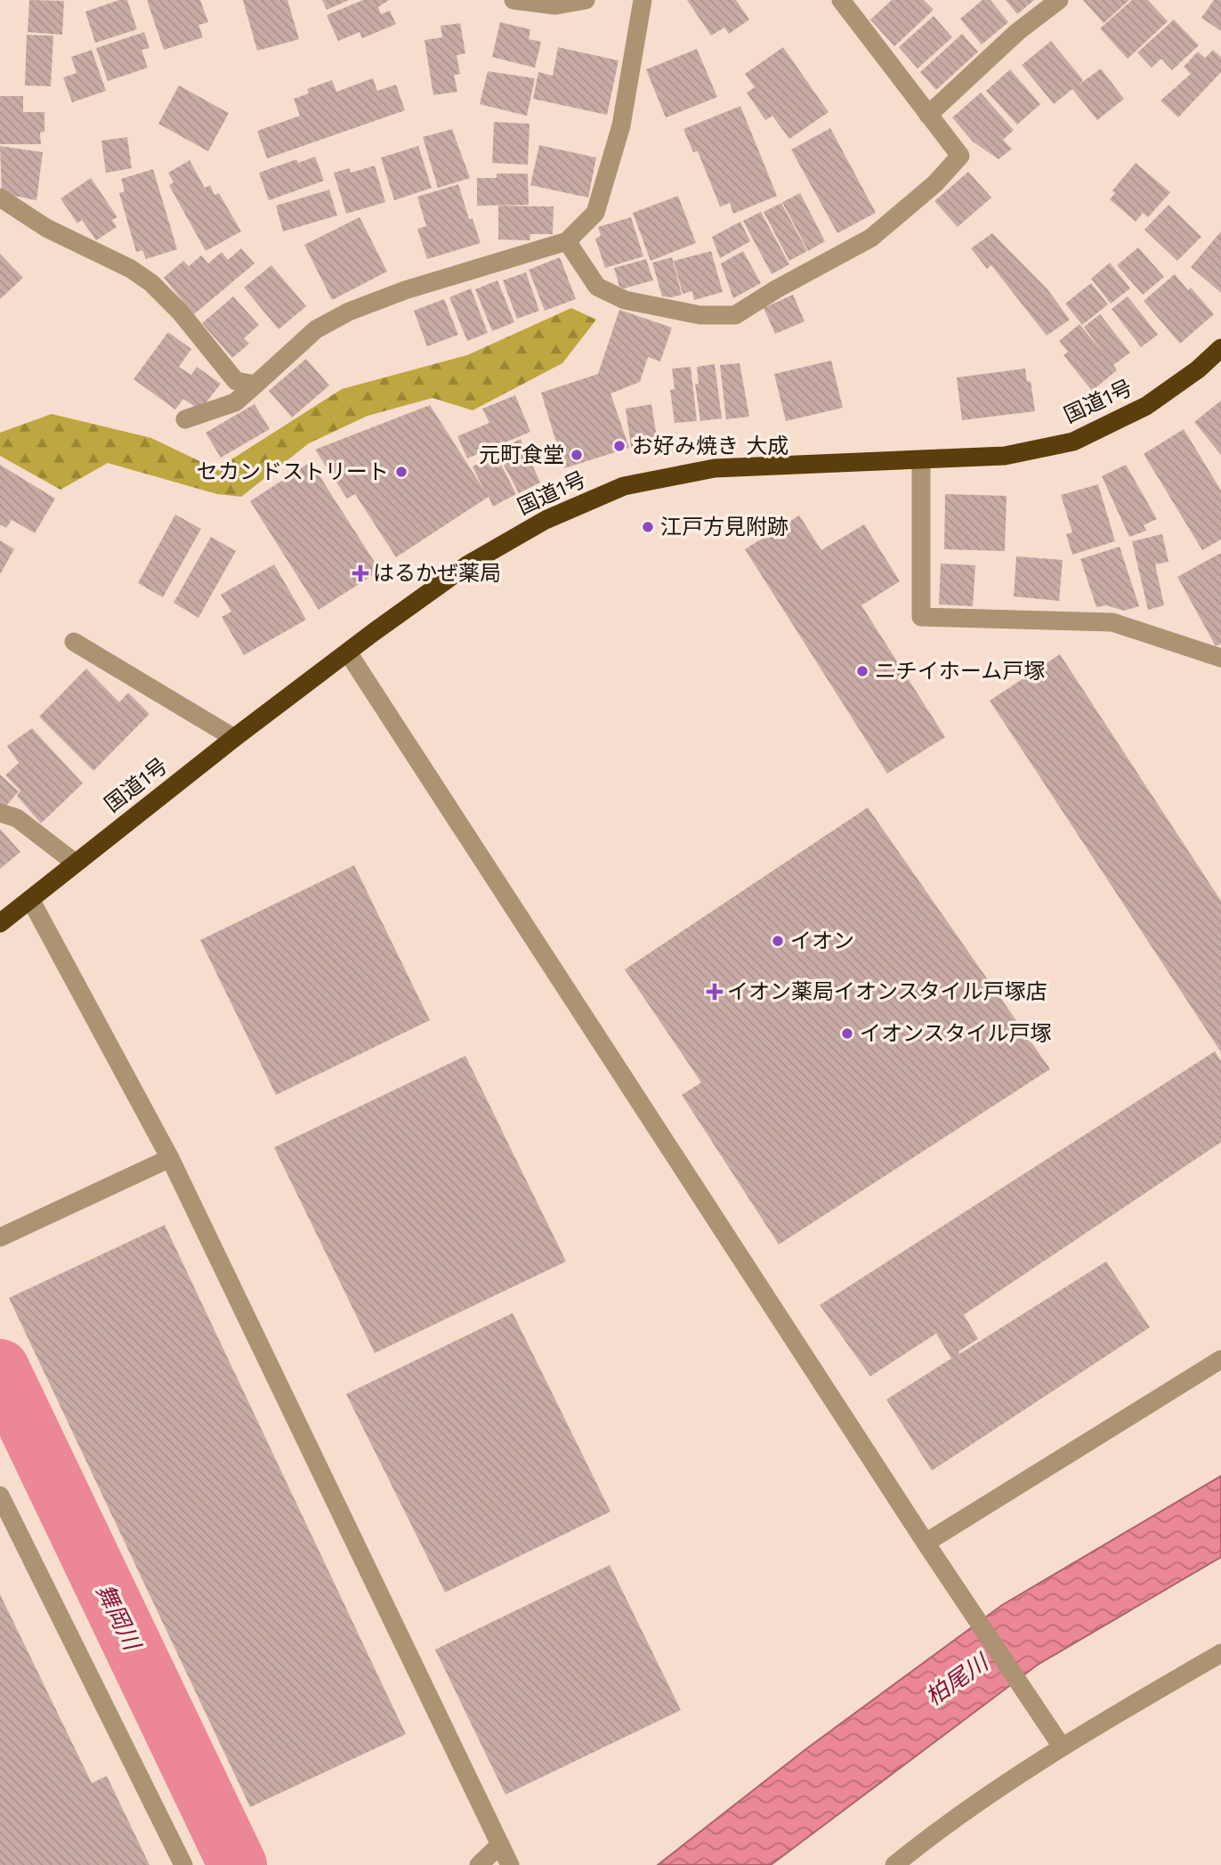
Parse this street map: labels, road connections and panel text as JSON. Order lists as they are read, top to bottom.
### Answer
{
  "streets": {
    "highway": ["国道1号"]
  },
  "water": ["舞岡川", "柏尾川"],
  "places": {
    "other": [
      "お好み焼き 大成",
      "元町食堂",
      "セカンドストリート",
      "江戸方見附跡",
      "ニチイホーム戸塚",
      "イオン",
      "イオンスタイル戸塚"
    ],
    "health": ["はるかぜ薬局", "イオン薬局イオンスタイル戸塚店"]
  }
}
